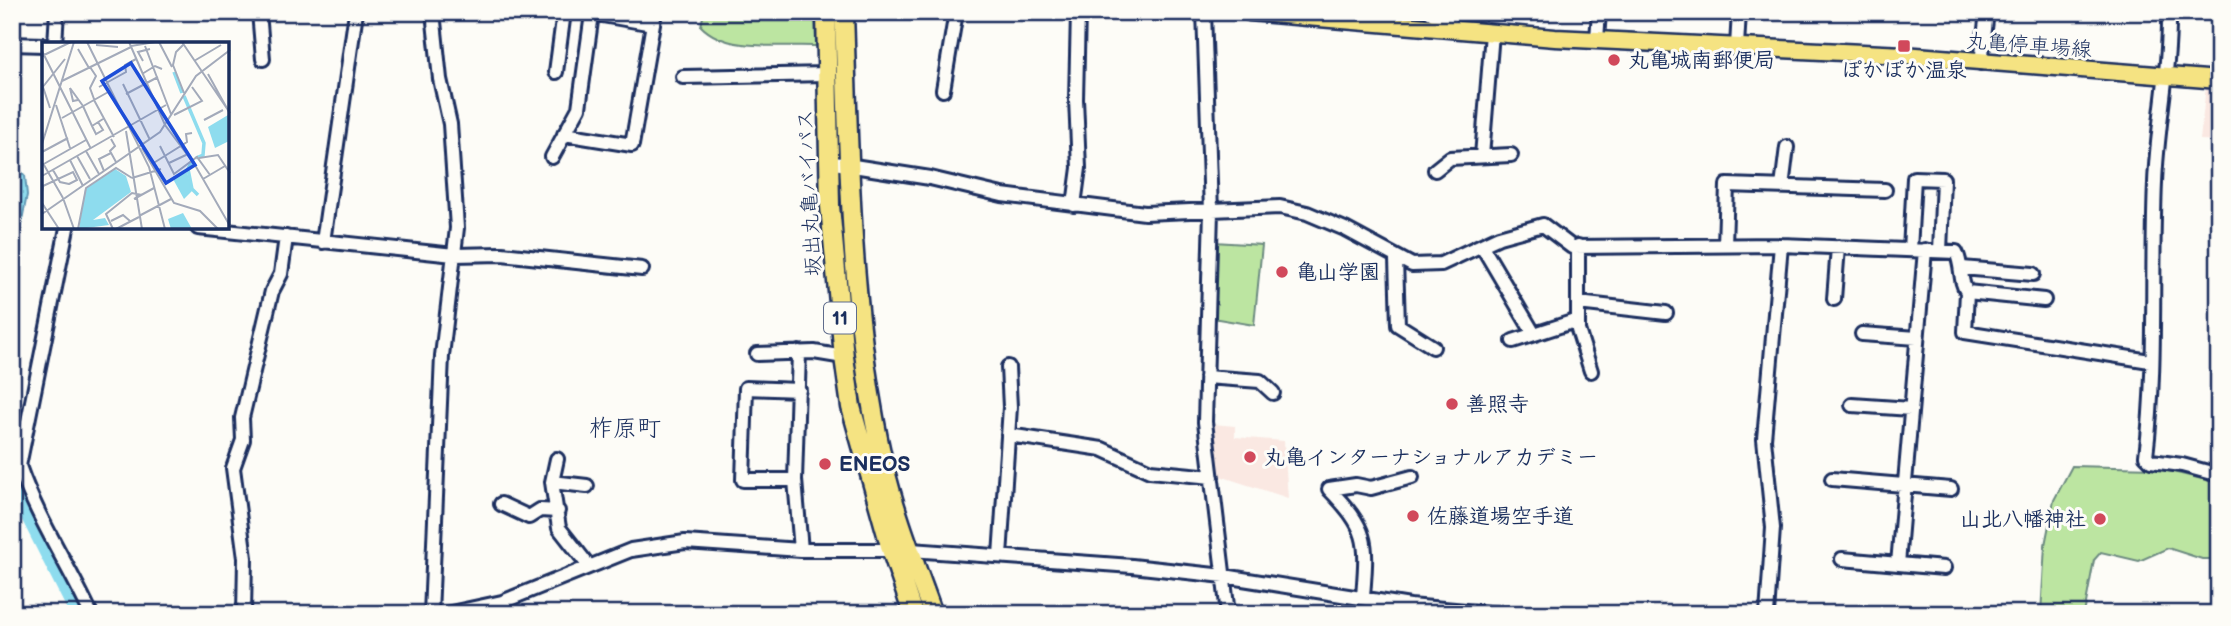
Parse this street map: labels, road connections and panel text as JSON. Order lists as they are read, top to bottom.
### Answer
{
  "streets": {
    "highway": ["坂出丸亀バイパス", "11"],
    "main road": ["丸亀停車場線"]
  },
  "districts": ["柞原町"],
  "places": {
    "transit": ["ぽかぽか温泉"],
    "other": [
      "丸亀城南郵便局",
      "亀山学園",
      "善照寺",
      "丸亀インターナショナルアカデミー",
      "ENEOS",
      "佐藤道場空手道",
      "山北八幡神社"
    ]
  }
}
